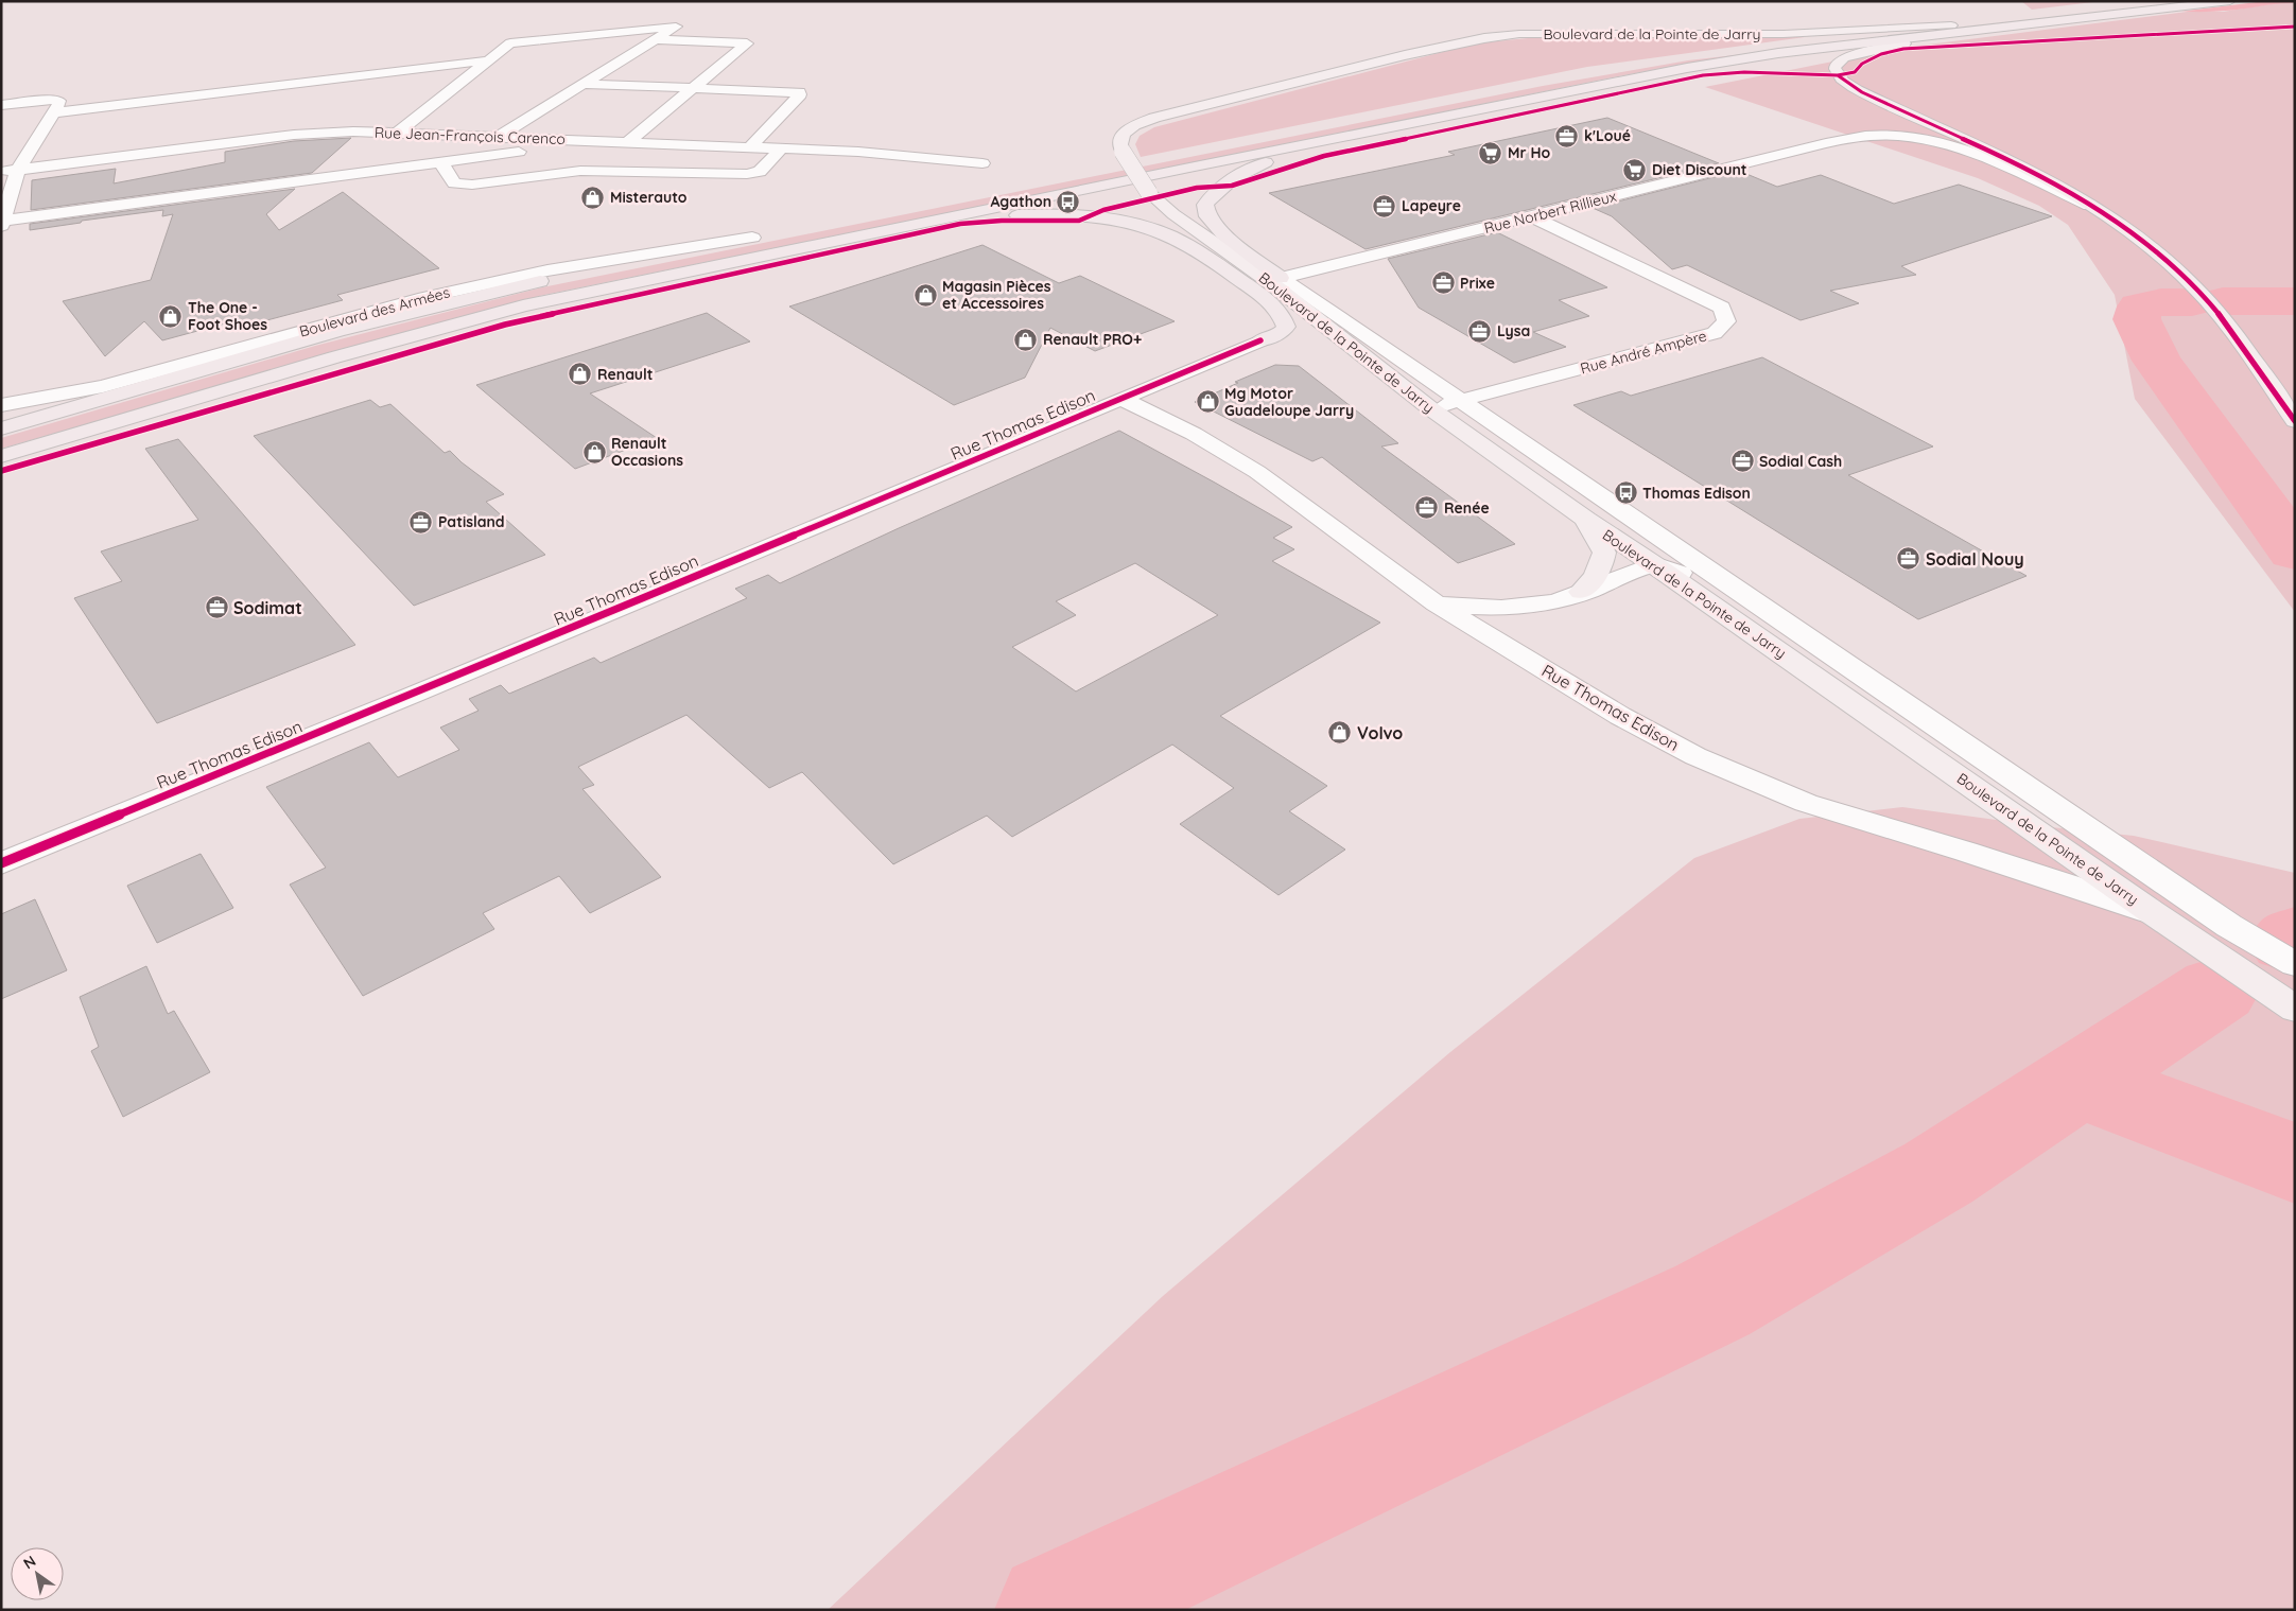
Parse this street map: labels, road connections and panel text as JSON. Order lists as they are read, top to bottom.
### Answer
{
  "streets": {
    "main road": ["Boulevard de la Pointe de Jarry"],
    "street": [
      "Rue Jean-François Carenco",
      "Rue Norbert Rillieux",
      "Boulevard des Armées",
      "Rue André Ampère",
      "Rue Thomas Edison"
    ]
  },
  "crossings": [
    ["Boulevard de la Pointe de Jarry", "Rue Norbert Rillieux"],
    ["Boulevard de la Pointe de Jarry", "Rue André Ampère"],
    ["Boulevard de la Pointe de Jarry", "Rue Thomas Edison"],
    ["Rue Norbert Rillieux", "Rue André Ampère"]
  ],
  "places": {
    "office": [
      "k'Loué",
      "Lapeyre",
      "Prixe",
      "Lysa",
      "Sodial Cash",
      "Renée",
      "Patisland",
      "Sodial Nouy",
      "Sodimat"
    ],
    "supermarket": ["Mr Ho", "Diet Discount"],
    "shop": [
      "Misterauto",
      "Magasin Pièces et Accessoires",
      "The One - Foot Shoes",
      "Renault PRO+",
      "Renault",
      "Mg Motor Guadeloupe Jarry",
      "Renault Occasions",
      "Volvo"
    ],
    "bus stop": ["Agathon", "Thomas Edison"]
  },
  "north": "top left"
}
